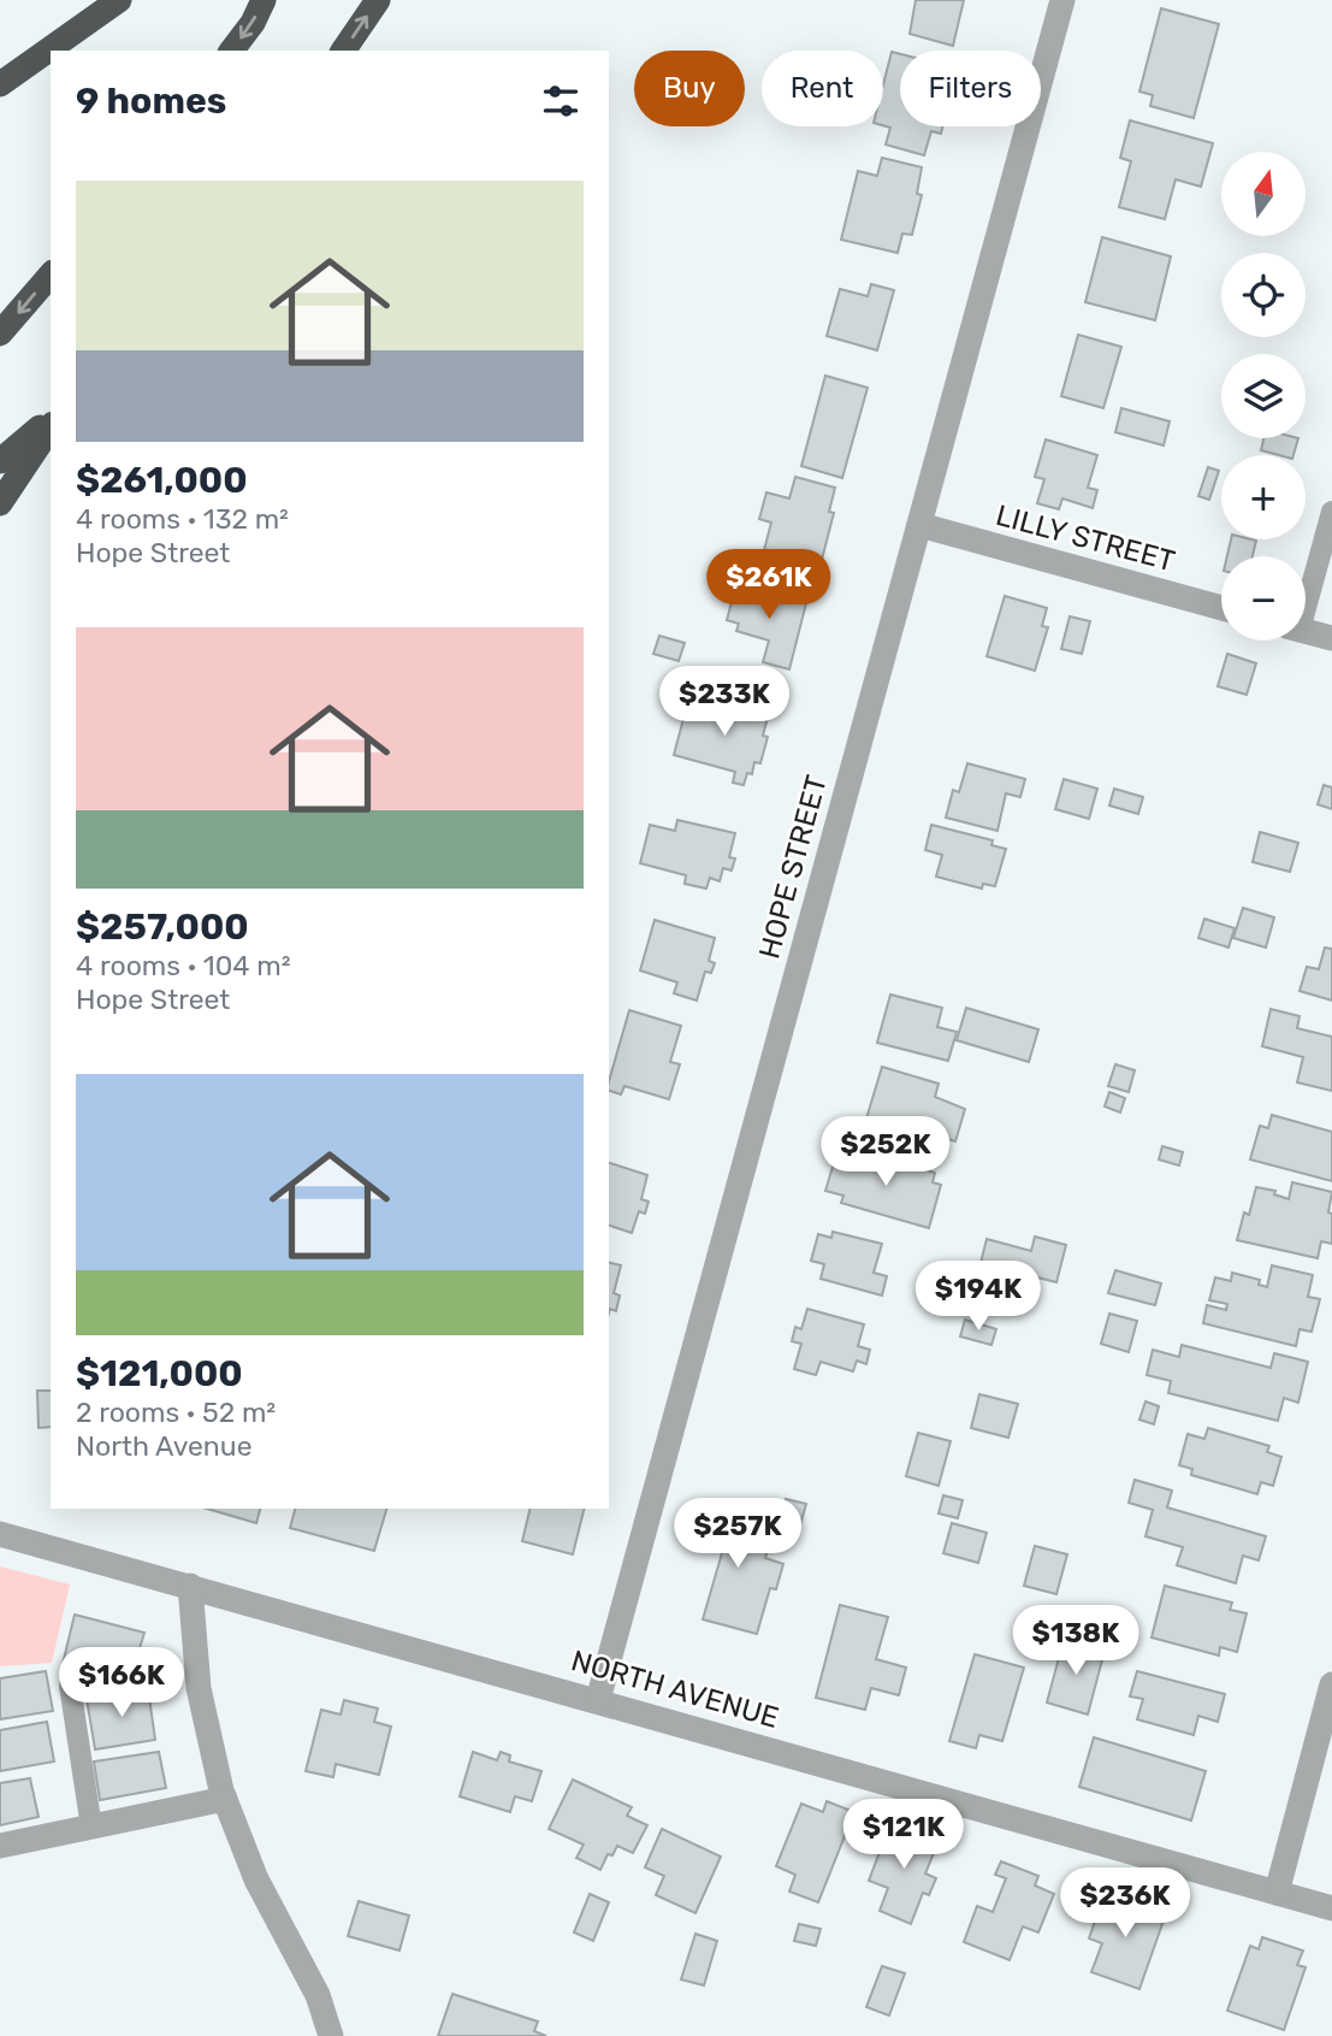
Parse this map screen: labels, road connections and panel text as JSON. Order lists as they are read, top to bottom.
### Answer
{
  "streets": {
    "street": ["LILLY STREET", "HOPE STREET", "NORTH AVENUE"]
  },
  "crossings": [
    ["LILLY STREET", "HOPE STREET"],
    ["HOPE STREET", "NORTH AVENUE"]
  ],
  "north": "top",
  "page": {
    "chip": ["Buy", "Rent", "Filters"],
    "heading": "9 homes",
    "map_buttons": ["+", "−"],
    "list": [
      {
        "name": "$261,000",
        "note": "4 rooms · 132 m² · Hope Street"
      },
      {
        "name": "$257,000",
        "note": "4 rooms · 104 m² · Hope Street"
      },
      {
        "name": "$121,000",
        "note": "2 rooms · 52 m² · North Avenue"
      }
    ],
    "price": [
      "$261K",
      "$233K",
      "$252K",
      "$194K",
      "$257K",
      "$138K",
      "$166K",
      "$121K",
      "$236K"
    ]
  }
}
